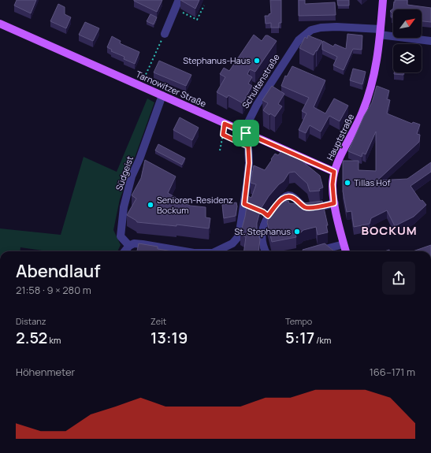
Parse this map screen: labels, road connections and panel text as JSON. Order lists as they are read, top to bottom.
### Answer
{
  "streets": {
    "main road": ["Tarnowitzer Straße", "Hauptstraße"],
    "street": ["Schultenstraße", "Südgeist"]
  },
  "crossings": [
    ["Schultenstraße", "Tarnowitzer Straße"],
    ["Schultenstraße", "Hauptstraße"],
    ["Schultenstraße", "Südgeist"],
    ["Tarnowitzer Straße", "Hauptstraße"],
    ["Tarnowitzer Straße", "Südgeist"]
  ],
  "districts": ["BOCKUM"],
  "places": [
    "Stephanus-Haus",
    "Tillas Hof",
    "Senioren-Residenz Bockum",
    "St. Stephanus"
  ],
  "north": "top right",
  "page": {
    "heading": ["Abendlauf", "21:58 · 9 × 280 m"],
    "stats": [
      ["Distanz", "2.52 km"],
      ["Zeit", "13:19"],
      ["Tempo", "5:17 /km"]
    ],
    "chart": ["Höhenmeter", "166–171 m"]
  }
}
